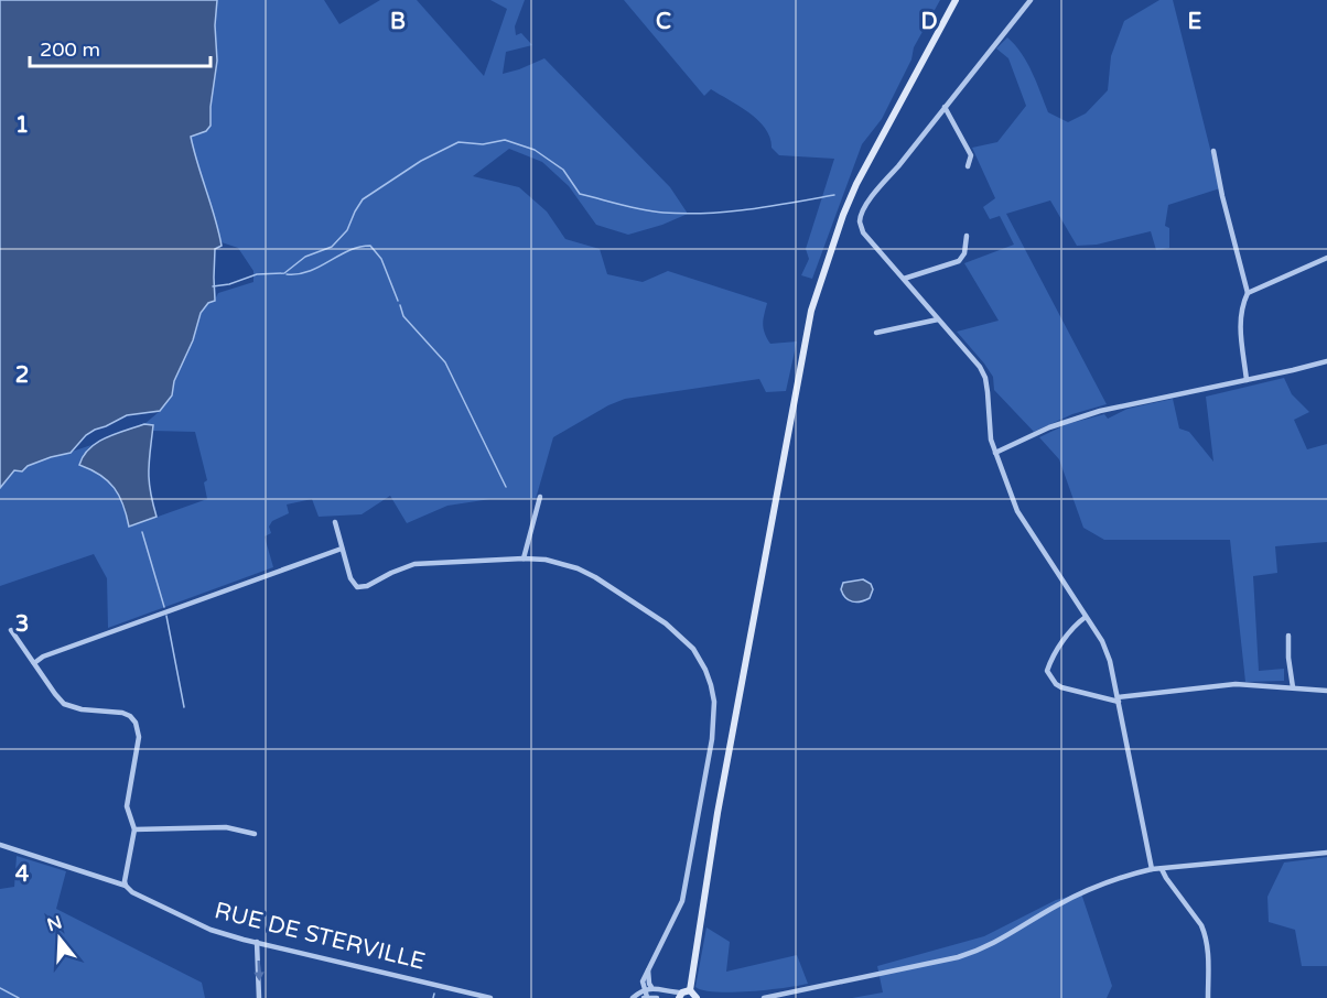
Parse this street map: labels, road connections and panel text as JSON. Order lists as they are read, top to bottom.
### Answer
{
  "streets": {
    "street": ["RUE DE STERVILLE"]
  },
  "scale_bar": "200 m",
  "north": "top",
  "grid": {
    "columns": [
      "B",
      "C",
      "D",
      "E"
    ],
    "rows": [
      "1",
      "2",
      "3",
      "4"
    ]
  }
}
